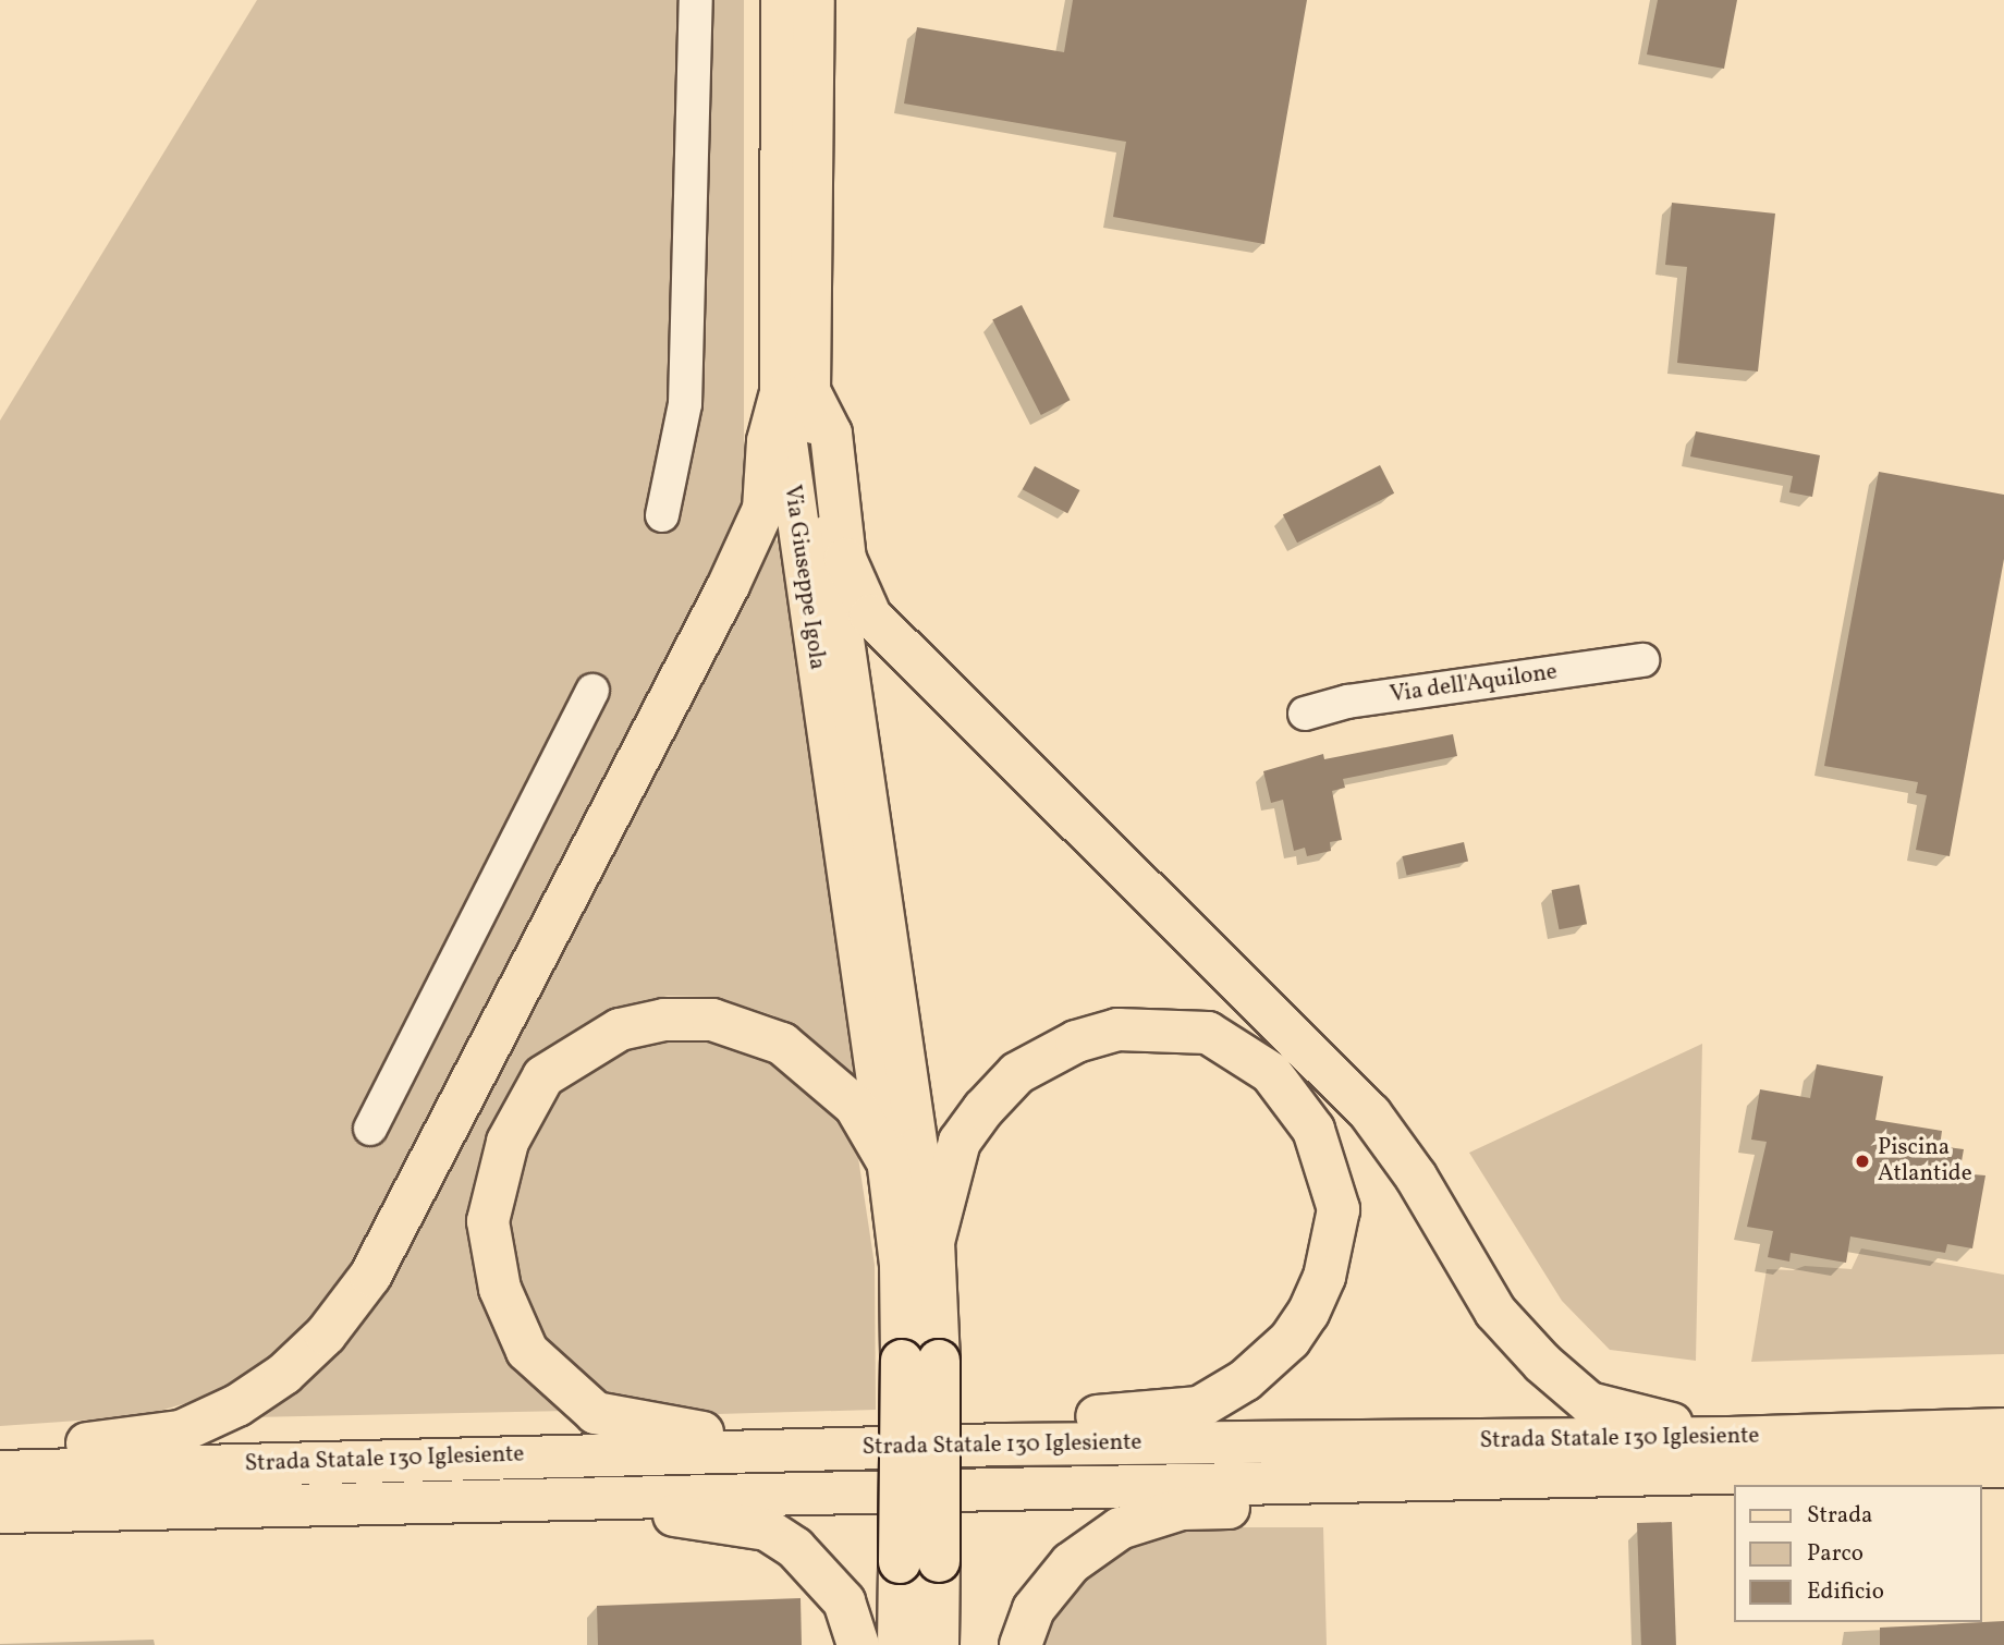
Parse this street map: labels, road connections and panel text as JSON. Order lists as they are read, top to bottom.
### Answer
{
  "streets": {
    "highway": ["Strada Statale 130 Iglesiente"],
    "main road": ["Via Giuseppe Igola"],
    "street": ["Via dell'Aquilone"]
  },
  "places": ["Piscina Atlantide"],
  "legend": ["Strada", "Parco", "Edificio"]
}
